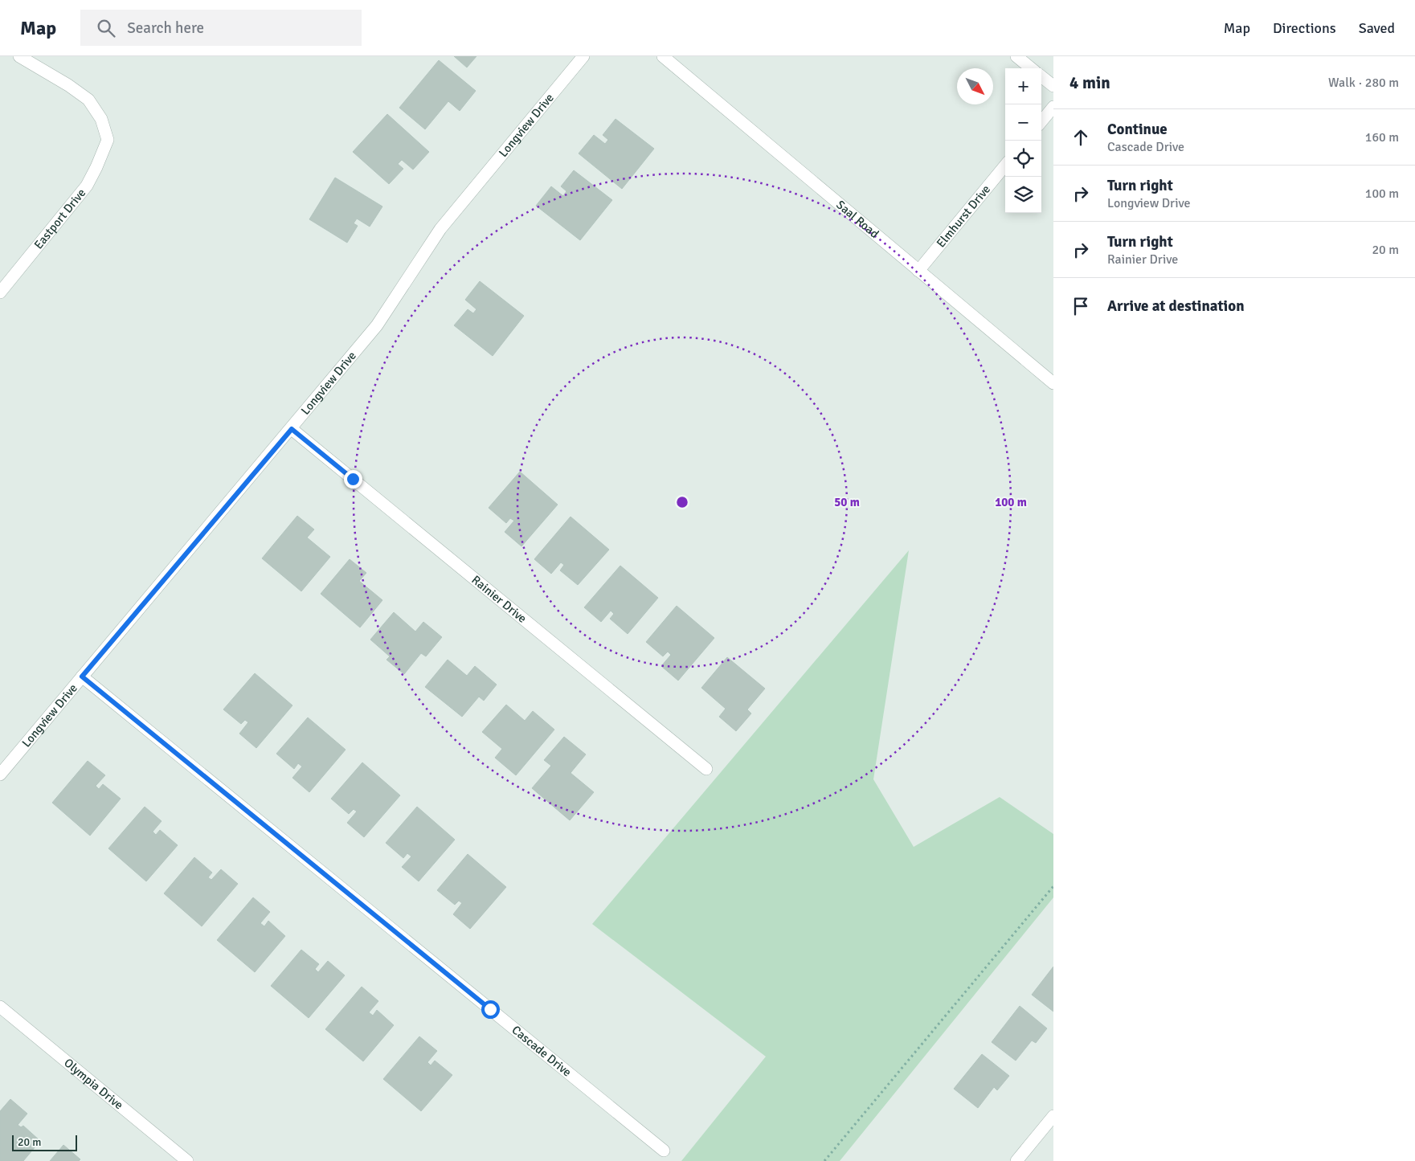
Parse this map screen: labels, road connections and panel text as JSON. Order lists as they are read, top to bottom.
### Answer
{
  "streets": {
    "street": [
      "Longview Drive",
      "Elmhurst Drive",
      "Eastport Drive",
      "Saal Road",
      "Rainier Drive",
      "Cascade Drive",
      "Olympia Drive"
    ]
  },
  "crossings": [
    ["Longview Drive", "Rainier Drive"],
    ["Longview Drive", "Cascade Drive"],
    ["Elmhurst Drive", "Saal Road"]
  ],
  "scale_bar": "20 m",
  "north": "bottom right",
  "page": {
    "header": "Map",
    "search": "Search here",
    "nav": ["Map", "Directions", "Saved"],
    "heading": ["4 min", "Walk · 280 m"],
    "map_buttons": ["+", "−"],
    "list": [
      ["Continue", "Cascade Drive", "160 m"],
      ["Turn right", "Longview Drive", "100 m"],
      ["Turn right", "Rainier Drive", "20 m"],
      "Arrive at destination"
    ],
    "scale": "20 m"
  },
  "rings": ["50 m", "100 m"]
}
